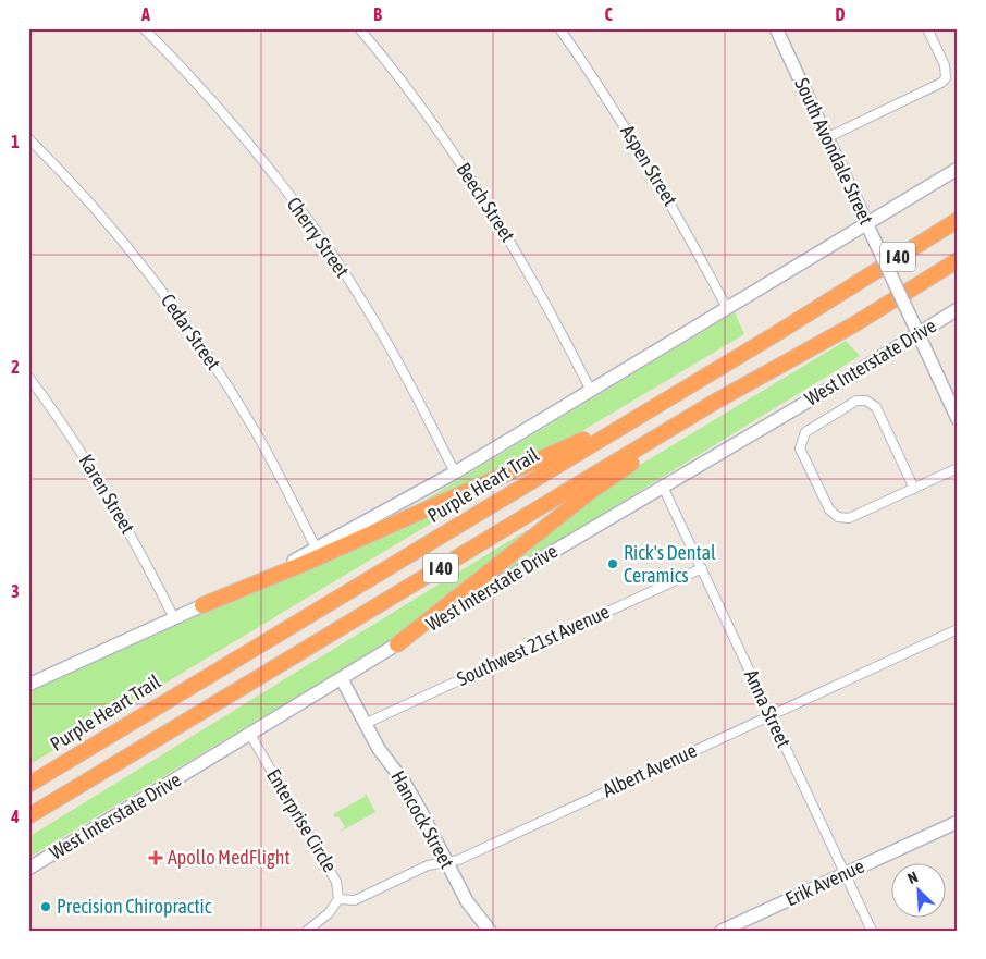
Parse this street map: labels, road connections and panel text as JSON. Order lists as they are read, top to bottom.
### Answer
{
  "streets": {
    "highway": ["I 40", "Purple Heart Trail"],
    "main road": [
      "South Avondale Street",
      "West Interstate Drive",
      "Hancock Street",
      "Erik Avenue"
    ],
    "street": [
      "Aspen Street",
      "Beech Street",
      "Cherry Street",
      "Cedar Street",
      "Karen Street",
      "Southwest 21st Avenue",
      "Anna Street",
      "Albert Avenue",
      "Enterprise Circle"
    ]
  },
  "crossings": [
    ["South Avondale Street", "West Interstate Drive"],
    ["West Interstate Drive", "Anna Street"],
    ["West Interstate Drive", "Hancock Street"],
    ["West Interstate Drive", "Enterprise Circle"],
    ["Southwest 21st Avenue", "Anna Street"],
    ["Southwest 21st Avenue", "Hancock Street"],
    ["Anna Street", "Albert Avenue"],
    ["Anna Street", "Erik Avenue"],
    ["Albert Avenue", "Hancock Street"],
    ["Albert Avenue", "Enterprise Circle"]
  ],
  "places": {
    "other": ["Rick's Dental Ceramics", "Precision Chiropractic"],
    "health": ["Apollo MedFlight"]
  },
  "north": "top left",
  "grid": {
    "columns": [
      "A",
      "B",
      "C",
      "D"
    ],
    "rows": [
      "1",
      "2",
      "3",
      "4"
    ]
  }
}
